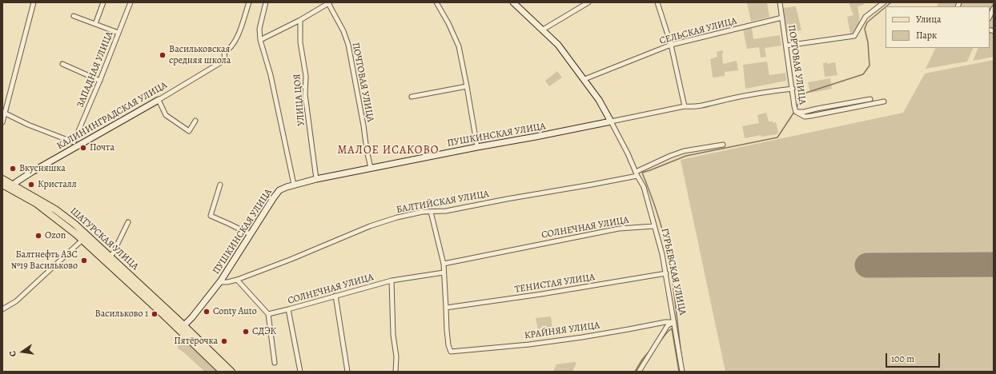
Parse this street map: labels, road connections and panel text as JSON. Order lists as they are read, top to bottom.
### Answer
{
  "streets": {
    "main road": ["ШАТУРСКАЯ УЛИЦА"],
    "street": [
      "СЕЛЬСКАЯ УЛИЦА",
      "ПОРТОВАЯ УЛИЦА",
      "ЗАПАДНАЯ УЛИЦА",
      "ПОЧТОВАЯ УЛИЦА",
      "УЛИЦА ЦОЯ",
      "КАЛИНИНГРАДСКАЯ УЛИЦА",
      "ПУШКИНСКАЯ УЛИЦА",
      "БАЛТИЙСКАЯ УЛИЦА",
      "СОЛНЕЧНАЯ УЛИЦА",
      "ГУРЬЕВСКАЯ УЛИЦА",
      "ТЕНИСТАЯ УЛИЦА",
      "КРАЙНЯЯ УЛИЦА"
    ]
  },
  "crossings": [
    ["СЕЛЬСКАЯ УЛИЦА", "ПОРТОВАЯ УЛИЦА"],
    ["СЕЛЬСКАЯ УЛИЦА", "ГУРЬЕВСКАЯ УЛИЦА"],
    ["ПОРТОВАЯ УЛИЦА", "ПУШКИНСКАЯ УЛИЦА"],
    ["ЗАПАДНАЯ УЛИЦА", "КАЛИНИНГРАДСКАЯ УЛИЦА"],
    ["ПОЧТОВАЯ УЛИЦА", "ПУШКИНСКАЯ УЛИЦА"],
    ["УЛИЦА ЦОЯ", "ПУШКИНСКАЯ УЛИЦА"],
    ["КАЛИНИНГРАДСКАЯ УЛИЦА", "ШАТУРСКАЯ УЛИЦА"],
    ["ПУШКИНСКАЯ УЛИЦА", "БАЛТИЙСКАЯ УЛИЦА"],
    ["ПУШКИНСКАЯ УЛИЦА", "ШАТУРСКАЯ УЛИЦА"],
    ["ПУШКИНСКАЯ УЛИЦА", "ГУРЬЕВСКАЯ УЛИЦА"],
    ["БАЛТИЙСКАЯ УЛИЦА", "ГУРЬЕВСКАЯ УЛИЦА"],
    ["СОЛНЕЧНАЯ УЛИЦА", "ГУРЬЕВСКАЯ УЛИЦА"],
    ["ГУРЬЕВСКАЯ УЛИЦА", "ТЕНИСТАЯ УЛИЦА"],
    ["ГУРЬЕВСКАЯ УЛИЦА", "КРАЙНЯЯ УЛИЦА"],
    ["ТЕНИСТАЯ УЛИЦА", "КРАЙНЯЯ УЛИЦА"]
  ],
  "districts": ["МАЛОЕ ИСАКОВО"],
  "places": [
    "Васильковская средняя школа",
    "Почта",
    "Вкусняшка",
    "Кристалл",
    "Ozon",
    "Балтнефть АЗС №19 Васильково",
    "Conty Auto",
    "Васильково 1",
    "СДЭК",
    "Пятёрочка"
  ],
  "legend": ["Улица", "Парк"],
  "scale_bar": "100 m",
  "north": "left"
}
